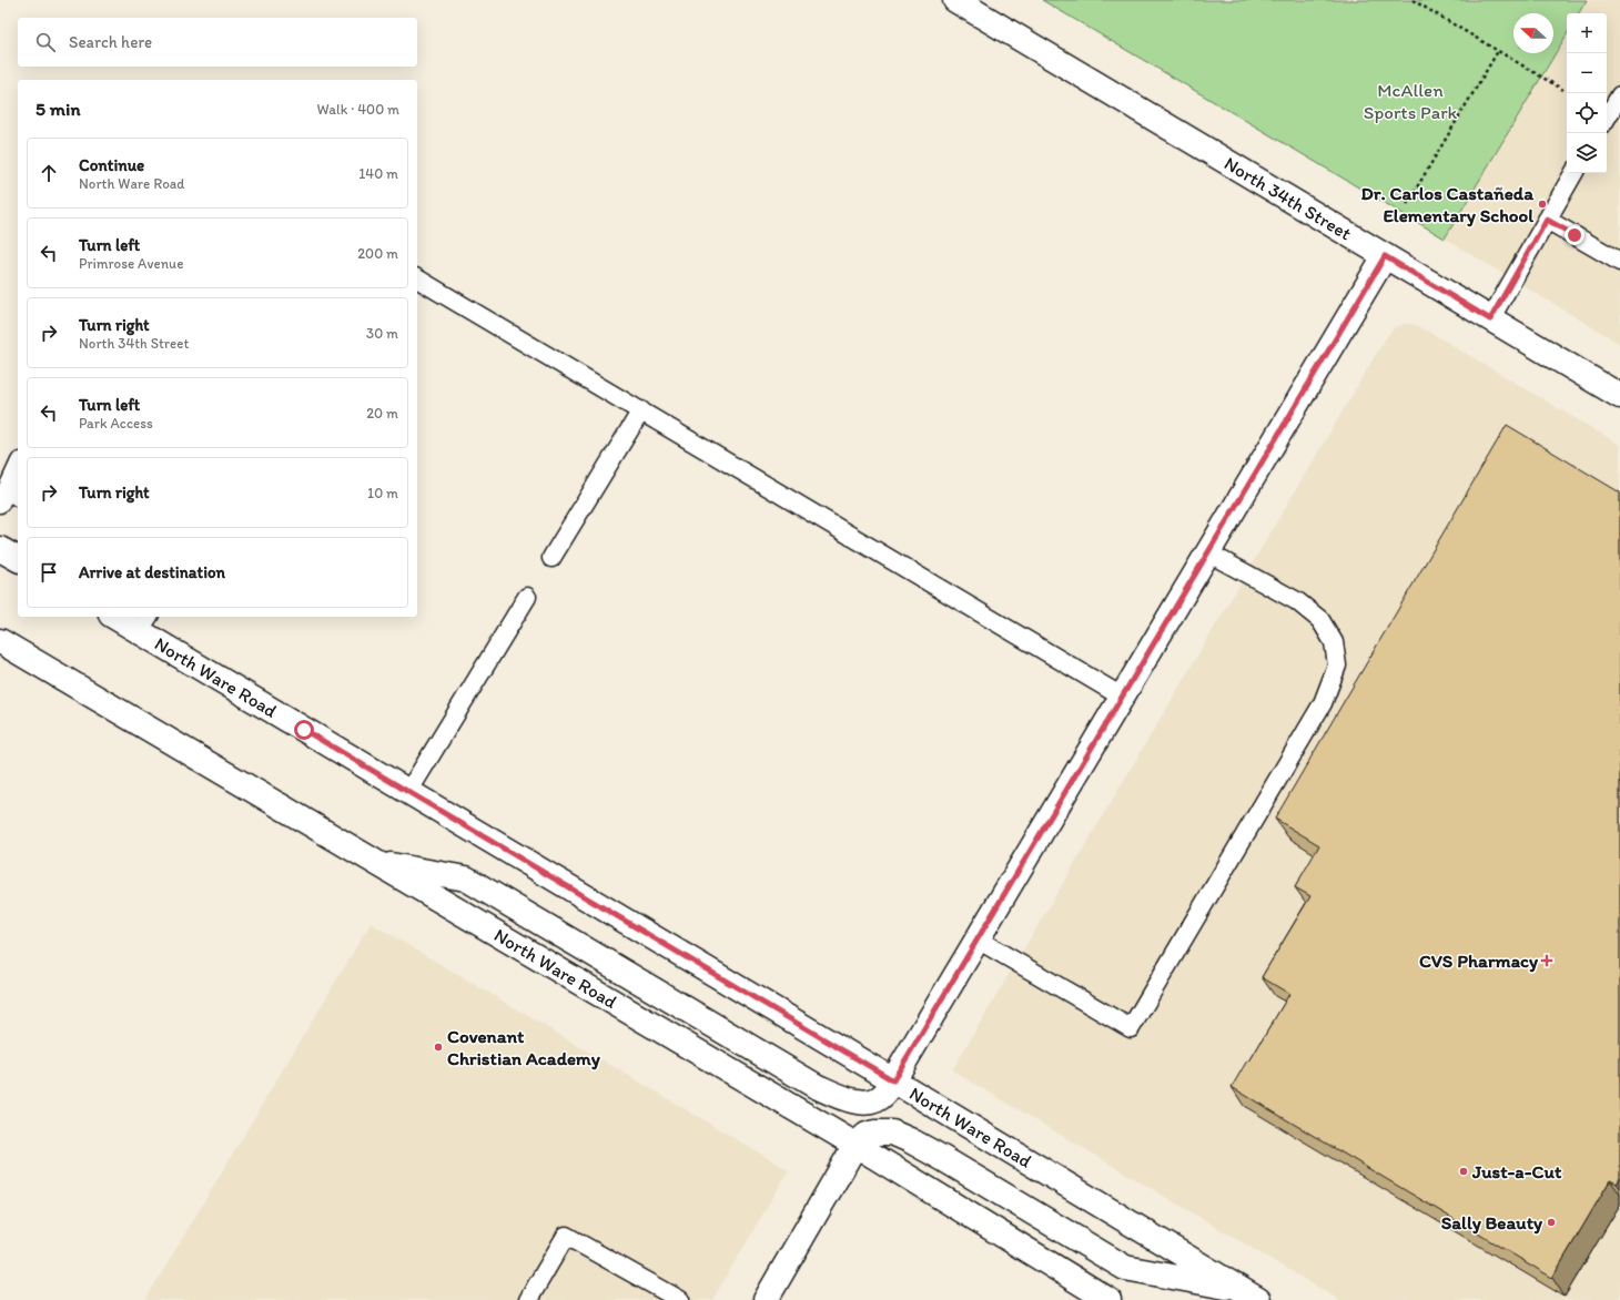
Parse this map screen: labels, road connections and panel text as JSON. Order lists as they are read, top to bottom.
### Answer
{
  "streets": {
    "main road": ["North 34th Street", "North Ware Road"]
  },
  "parks": ["McAllen Sports Park"],
  "places": {
    "other": [
      "Dr. Carlos Castañeda Elementary School",
      "Covenant Christian Academy",
      "Just-a-Cut",
      "Sally Beauty"
    ],
    "health": ["CVS Pharmacy"]
  },
  "north": "left",
  "page": {
    "map_buttons": ["+", "−"],
    "search": "Search here",
    "heading": ["5 min", "Walk · 400 m"],
    "list": [
      ["Continue", "North Ware Road", "140 m"],
      ["Turn left", "Primrose Avenue", "200 m"],
      ["Turn right", "North 34th Street", "30 m"],
      ["Turn left", "Park Access", "20 m"],
      ["Turn right", "10 m"],
      "Arrive at destination"
    ]
  }
}
